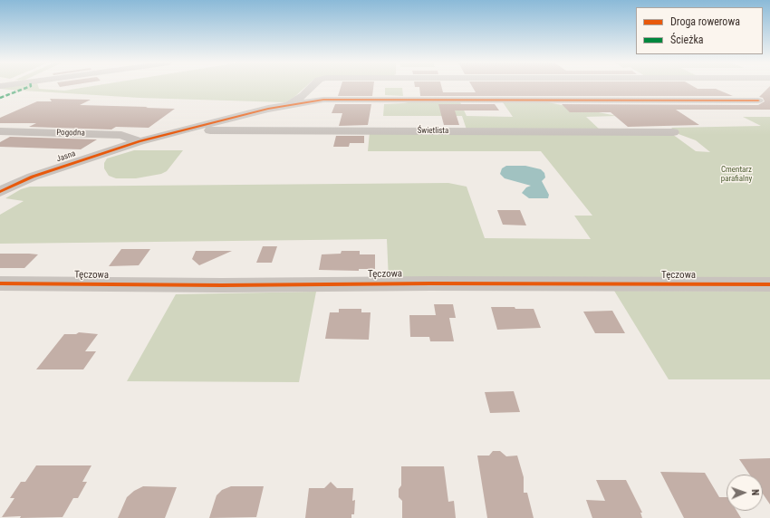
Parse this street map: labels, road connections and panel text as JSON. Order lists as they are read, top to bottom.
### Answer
{
  "streets": {
    "street": [
      "Świetlista",
      "Pogodna",
      "Jasna",
      "Tęczowa"
    ]
  },
  "crossings": [
    ["Świetlista", "Jasna"],
    ["Pogodna", "Jasna"]
  ],
  "parks": ["Cmentarz parafialny"],
  "legend": ["Droga rowerowa", "Ścieżka"],
  "north": "right"
}
